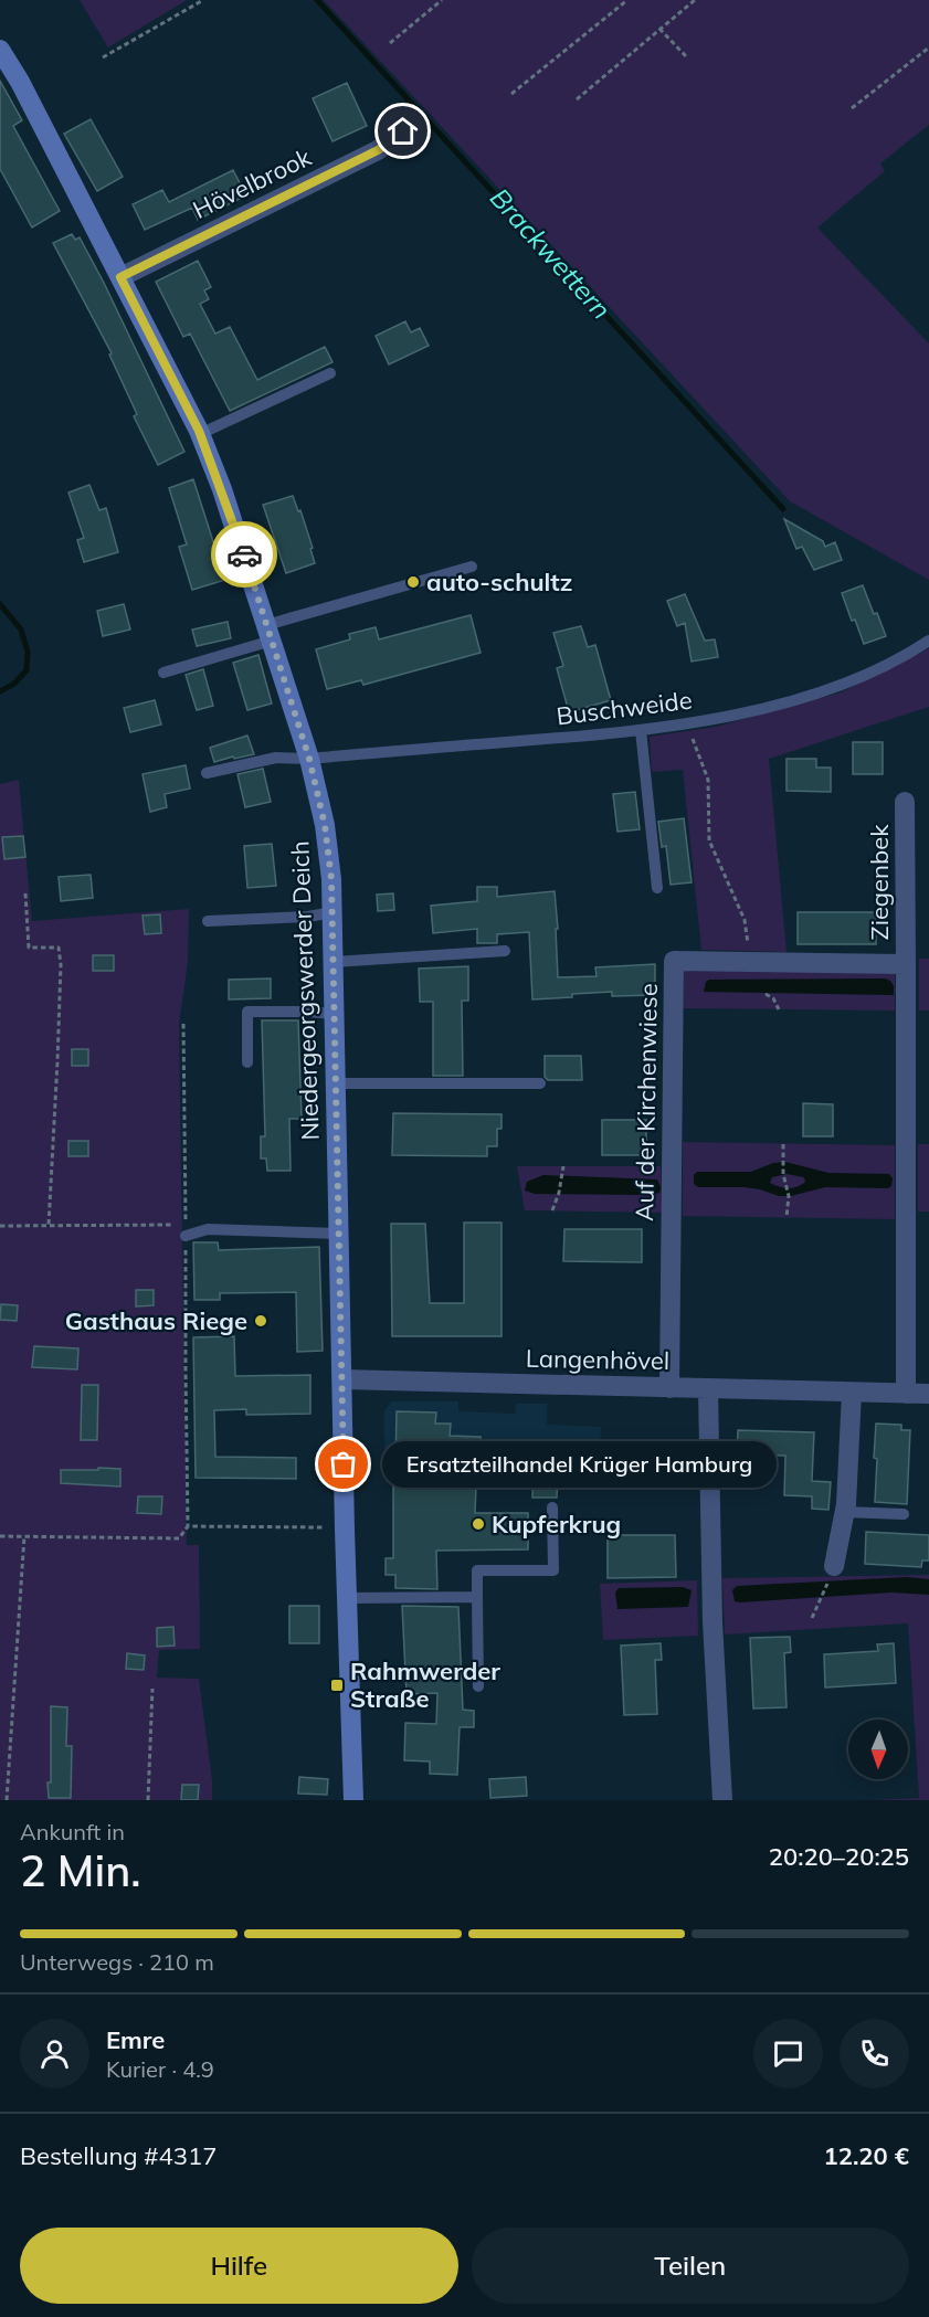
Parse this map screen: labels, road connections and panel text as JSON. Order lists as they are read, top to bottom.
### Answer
{
  "streets": {
    "street": [
      "Hövelbrook",
      "Ziegenbek",
      "Niedergeorgswerder Deich",
      "Auf der Kirchenwiese",
      "Langenhövel"
    ],
    "lane": ["Buschweide"]
  },
  "crossings": [
    ["Hövelbrook", "Niedergeorgswerder Deich"],
    ["Buschweide", "Niedergeorgswerder Deich"],
    ["Ziegenbek", "Auf der Kirchenwiese"],
    ["Niedergeorgswerder Deich", "Langenhövel"],
    ["Auf der Kirchenwiese", "Langenhövel"]
  ],
  "water": ["Brackwettern"],
  "places": {
    "other": [
      "auto-schultz",
      "Gasthaus Riege",
      "Ersatzteilhandel Krüger Hamburg",
      "Kupferkrug"
    ],
    "transit": ["Rahmwerder Straße"]
  },
  "north": "bottom",
  "page": {
    "bubble": "Ersatzteilhandel Krüger Hamburg",
    "heading": ["2 Min.", "Ankunft in", "20:20–20:25"],
    "panel": [
      "Emre",
      "Kurier · 4.9",
      "Bestellung #4317",
      "12.20 €"
    ],
    "bar": "Unterwegs · 210 m",
    "buttons": ["Hilfe", "Teilen"]
  }
}
